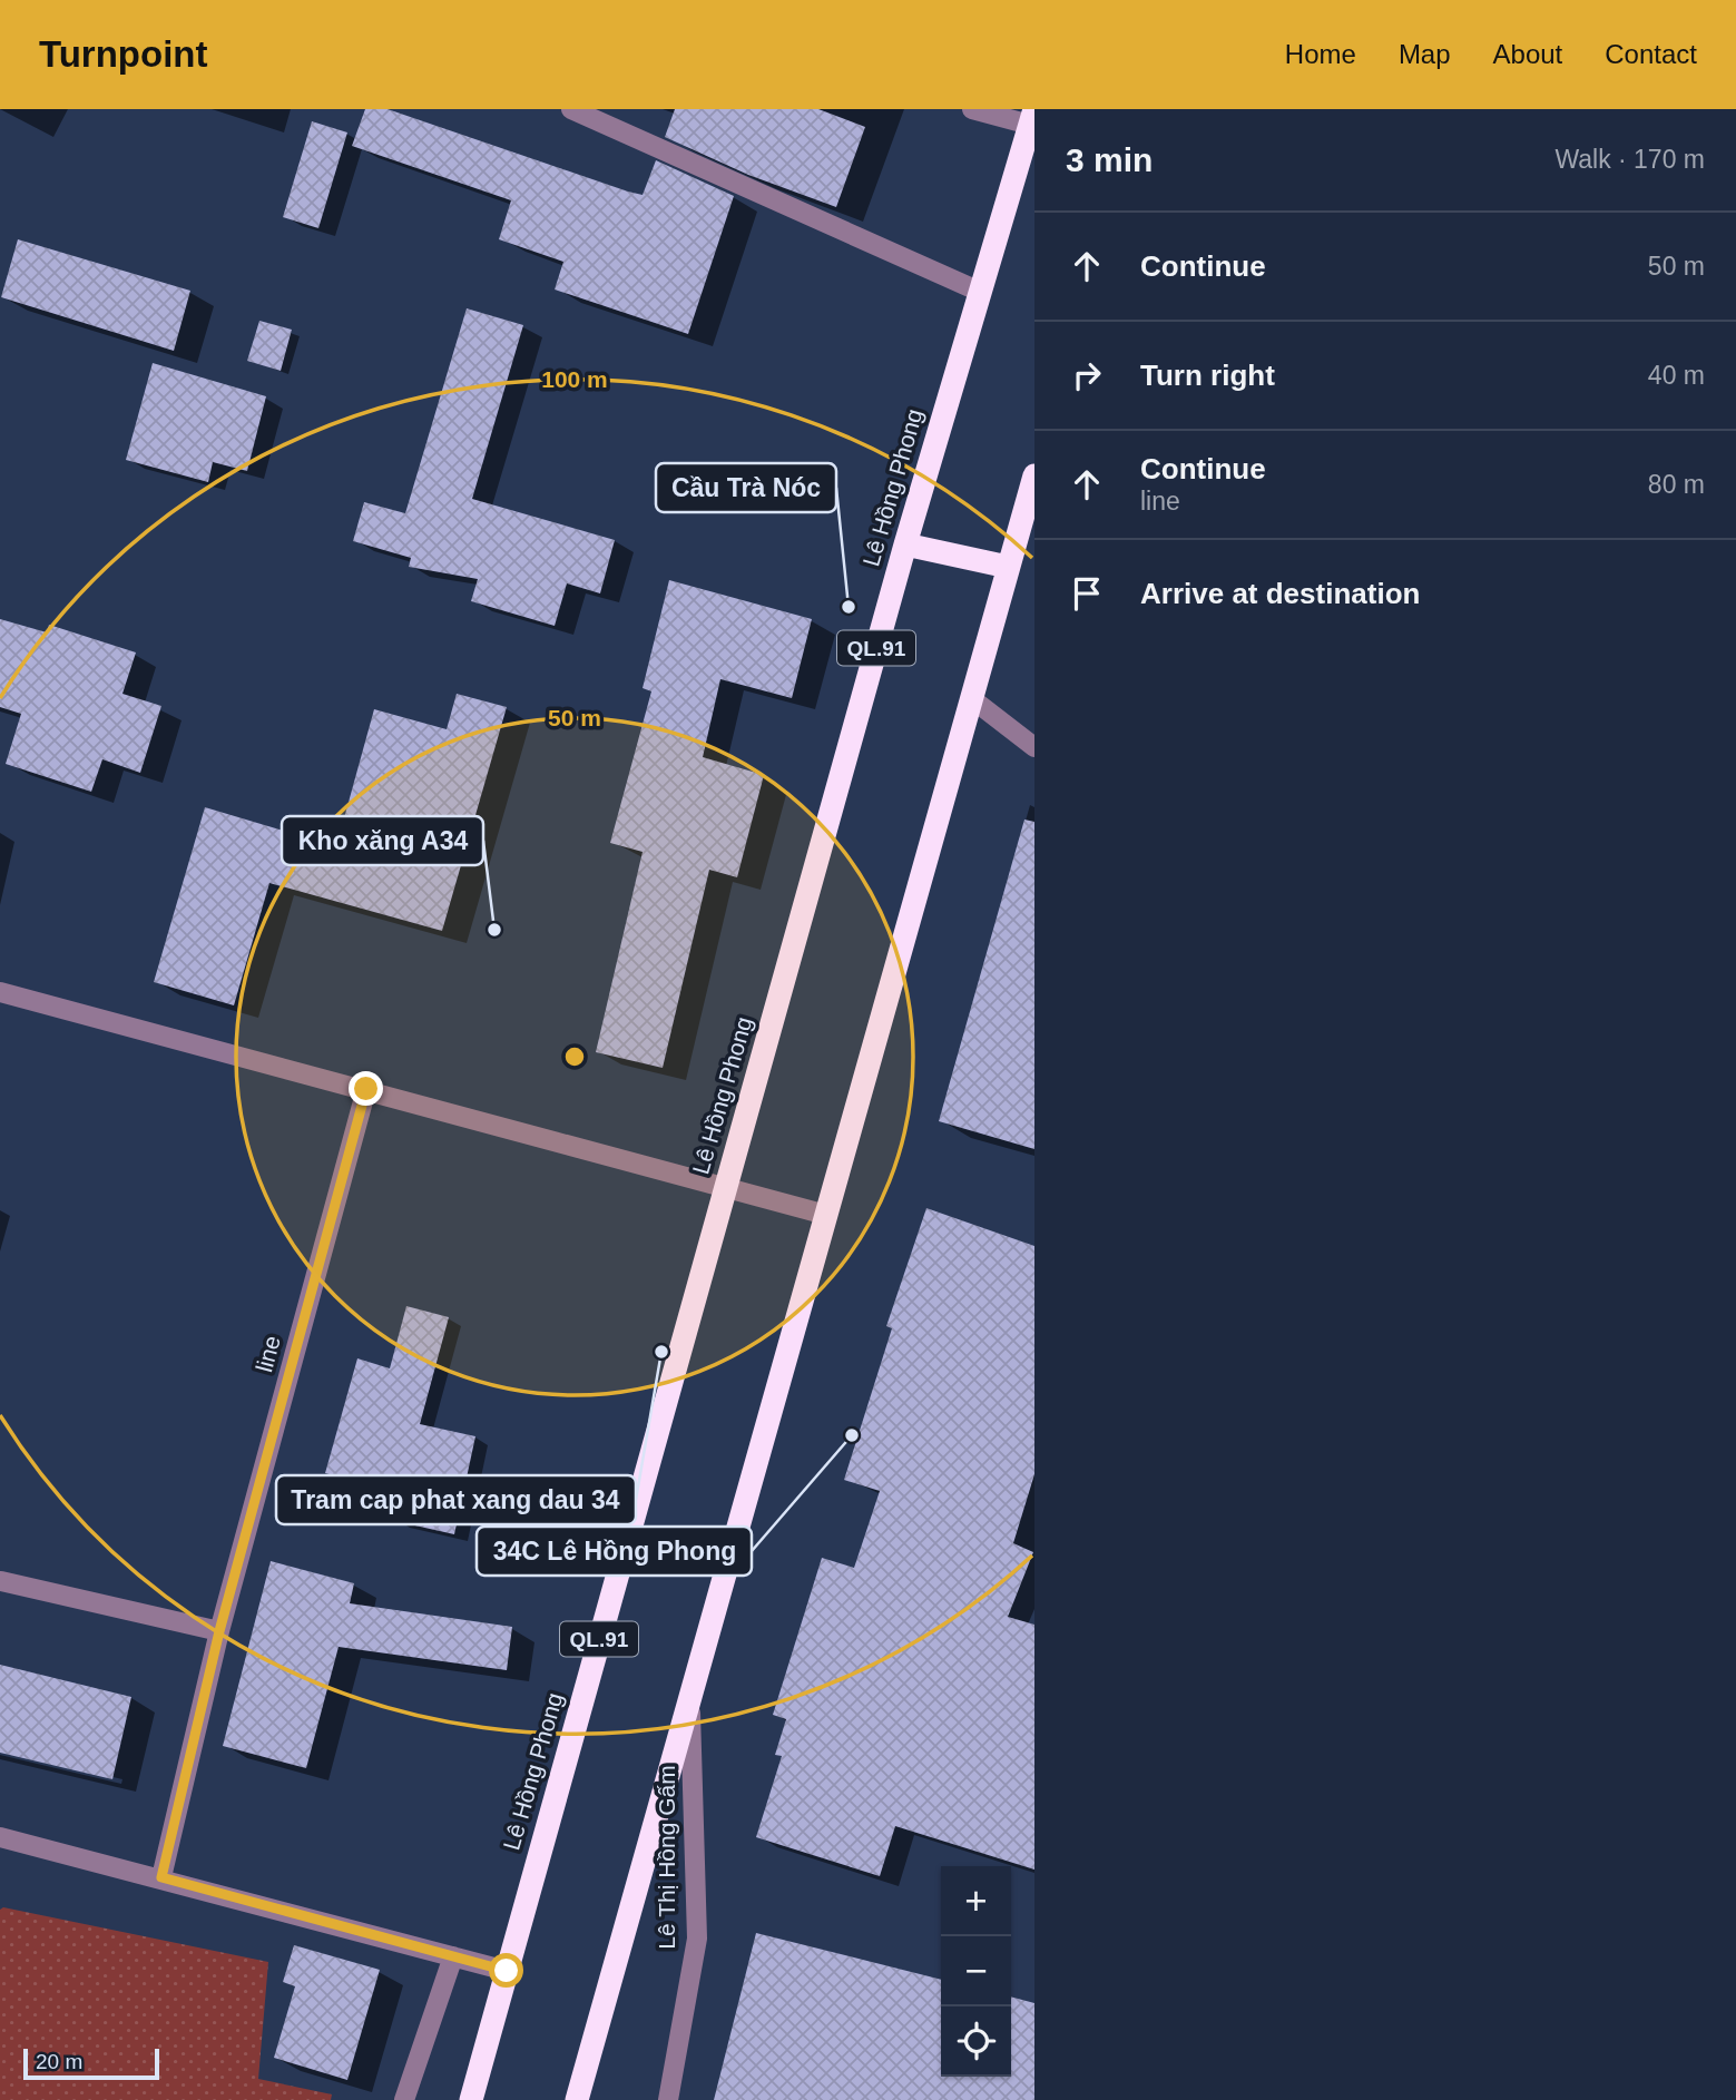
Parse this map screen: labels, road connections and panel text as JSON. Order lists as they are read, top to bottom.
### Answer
{
  "streets": {
    "highway": ["Lê Hồng Phong", "QL.91"],
    "street": ["line", "Lê Thị Hồng Gấm"]
  },
  "places": [
    "Cầu Trà Nóc",
    "Kho xăng A34",
    "Tram cap phat xang dau 34",
    "34C Lê Hồng Phong"
  ],
  "scale_bar": "20 m",
  "page": {
    "header": "Turnpoint",
    "nav": [
      "Home",
      "Map",
      "About",
      "Contact"
    ],
    "heading": ["3 min", "Walk · 170 m"],
    "list": [
      ["Continue", "50 m"],
      ["Turn right", "40 m"],
      ["Continue", "line", "80 m"],
      "Arrive at destination"
    ],
    "map_buttons": ["+", "−"],
    "scale": "20 m"
  },
  "rings": ["100 m", "50 m"]
}
